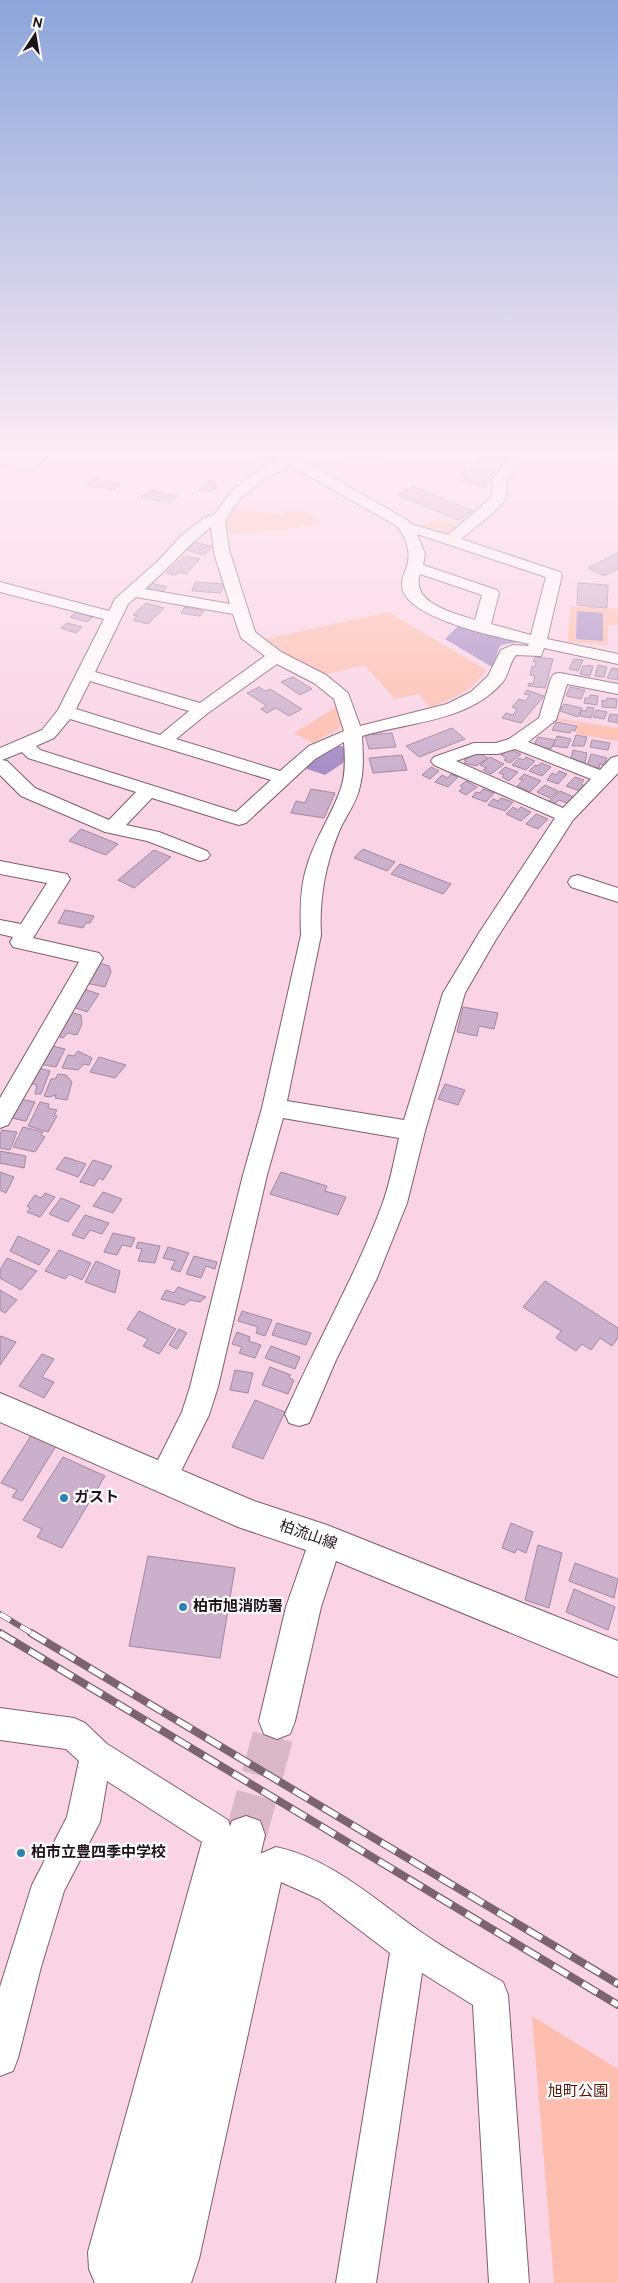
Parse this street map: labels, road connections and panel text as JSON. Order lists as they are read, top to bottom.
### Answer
{
  "streets": {
    "main road": ["柏流山線"]
  },
  "parks": ["旭町公園"],
  "places": ["ガスト", "柏市旭消防署", "柏市立豊四季中学校"],
  "north": "top"
}
